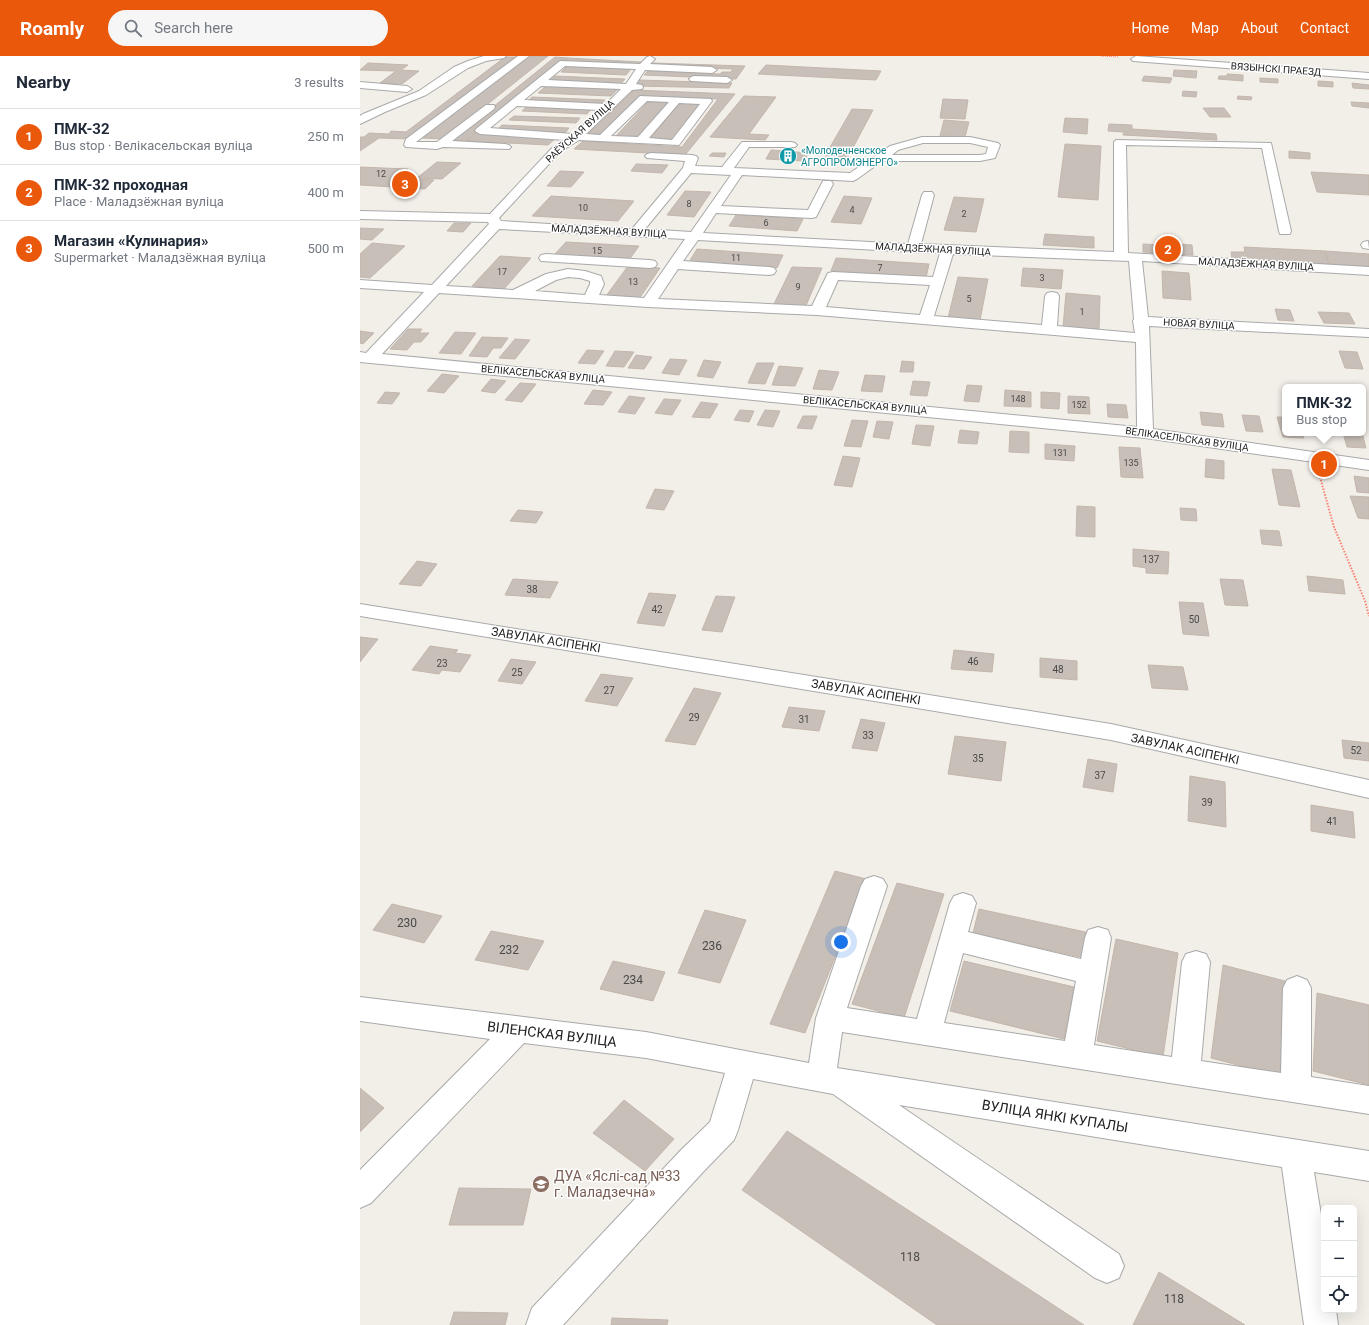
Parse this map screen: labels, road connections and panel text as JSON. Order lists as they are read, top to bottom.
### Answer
{
  "streets": {
    "street": [
      "ВЯЗЫНСКІ ПРАЕЗД",
      "РАЁЎСКАЯ ВУЛІЦА",
      "МАЛАДЗЁЖНАЯ ВУЛІЦА",
      "НОВАЯ ВУЛІЦА",
      "ВЕЛІКАСЕЛЬСКАЯ ВУЛІЦА",
      "ЗАВУЛАК АСІПЕНКІ",
      "ВІЛЕНСКАЯ ВУЛІЦА",
      "ВУЛІЦА ЯНКІ КУПАЛЫ"
    ]
  },
  "crossings": [
    ["РАЁЎСКАЯ ВУЛІЦА", "МАЛАДЗЁЖНАЯ ВУЛІЦА"],
    ["РАЁЎСКАЯ ВУЛІЦА", "ВЕЛІКАСЕЛЬСКАЯ ВУЛІЦА"],
    ["ВІЛЕНСКАЯ ВУЛІЦА", "ВУЛІЦА ЯНКІ КУПАЛЫ"]
  ],
  "places": {
    "building": ["«Молодечненское АГРОПРОМЭНЕРГО»"],
    "school or university": ["ДУА «Яслі-сад №33 г. Маладзечна»"]
  },
  "house_numbers": [
    "12",
    "8",
    "10",
    "4",
    "2",
    "6",
    "15",
    "11",
    "7",
    "17",
    "3",
    "13",
    "9",
    "5",
    "1",
    "148",
    "152",
    "131",
    "135",
    "137",
    "38",
    "42",
    "50",
    "46",
    "23",
    "48",
    "25",
    "27",
    "29",
    "31",
    "33",
    "52",
    "35",
    "37",
    "39",
    "41",
    "230",
    "236",
    "232",
    "234",
    "118",
    "118"
  ],
  "page": {
    "header": "Roamly",
    "search": "Search here",
    "nav": [
      "Home",
      "Map",
      "About",
      "Contact"
    ],
    "heading": ["Nearby", "3 results"],
    "list": [
      {
        "mark": "1",
        "name": "ПМК-32",
        "note": "Bus stop · Велікасельская вуліца",
        "value": "250 m"
      },
      {
        "mark": "2",
        "name": "ПМК-32 проходная",
        "note": "Place · Маладзёжная вуліца",
        "value": "400 m"
      },
      {
        "mark": "3",
        "name": "Магазин «Кулинария»",
        "note": "Supermarket · Маладзёжная вуліца",
        "value": "500 m"
      }
    ],
    "pins": ["3", "2", "1"],
    "popup": ["ПМК-32", "Bus stop"],
    "map_buttons": ["+", "−"]
  }
}
